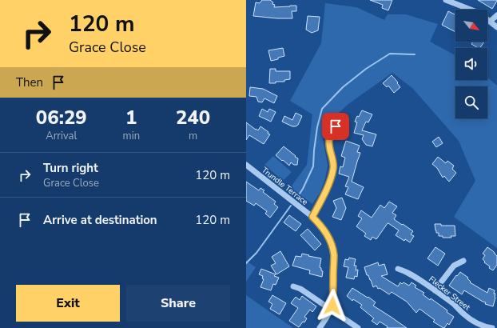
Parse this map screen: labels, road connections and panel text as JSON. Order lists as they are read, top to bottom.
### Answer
{
  "streets": {
    "street": ["Trundle Terrace", "Flecker Street"]
  },
  "north": "bottom right",
  "page": {
    "turn": ["120 m", "Grace Close"],
    "then": "Then",
    "eta": [
      "06:29",
      "Arrival",
      "1",
      "min",
      "240",
      "m"
    ],
    "list": [
      {
        "name": "Turn right",
        "note": "Grace Close",
        "value": "120 m"
      },
      {
        "name": "Arrive at destination",
        "value": "120 m"
      }
    ],
    "buttons": ["Exit", "Share"]
  }
}
